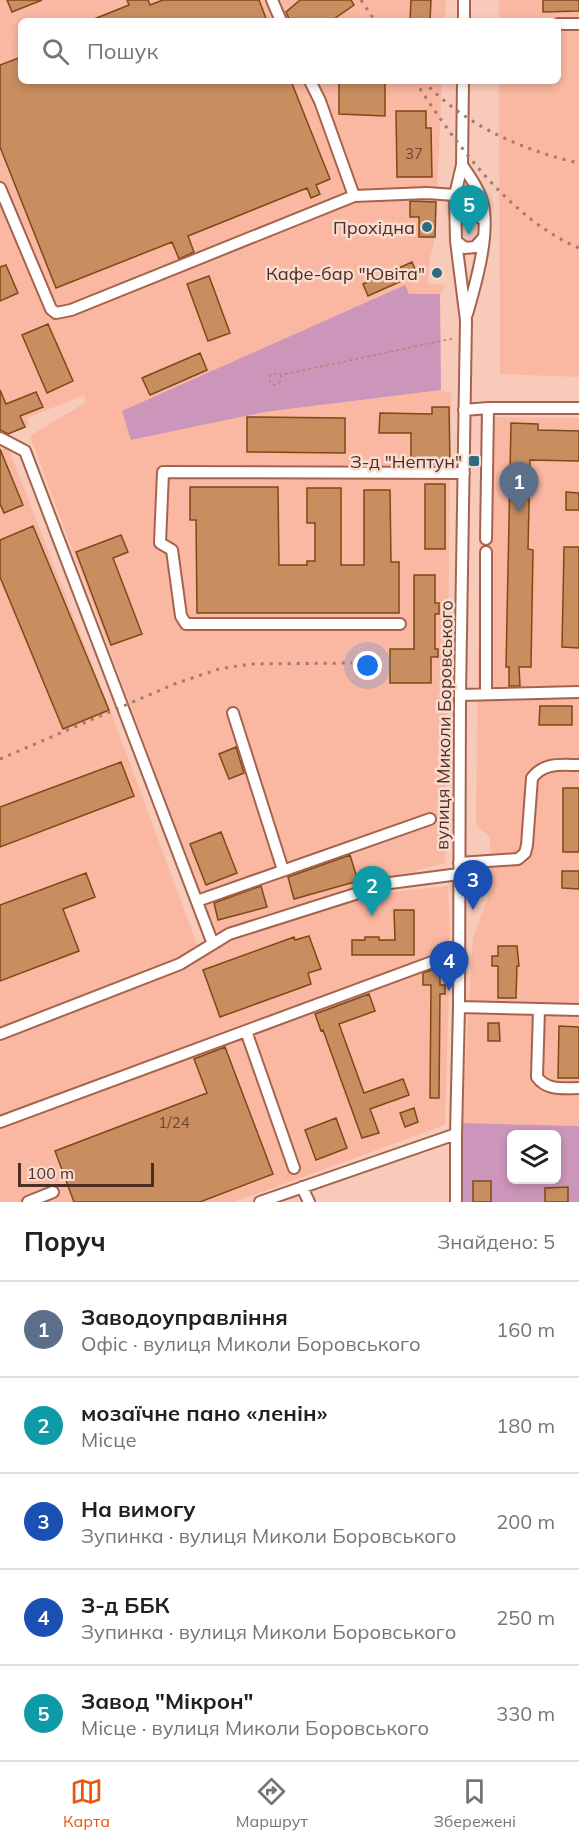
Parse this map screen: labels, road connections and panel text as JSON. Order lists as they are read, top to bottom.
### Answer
{
  "streets": {
    "street": ["вулиця Миколи Боровського"]
  },
  "places": {
    "other": ["Прохідна", "Кафе-бар \"Ювіта\""],
    "transit": ["З-д \"Нептун\""]
  },
  "house_numbers": ["37", "1/24"],
  "scale_bar": "100 m",
  "page": {
    "search": "Пошук",
    "pins": [
      "5",
      "1",
      "3",
      "2",
      "4"
    ],
    "scale": "100 m",
    "heading": ["Поруч", "Знайдено: 5"],
    "list": [
      {
        "mark": "1",
        "name": "Заводоуправління",
        "note": "Офіс · вулиця Миколи Боровського",
        "value": "160 m"
      },
      {
        "mark": "2",
        "name": "мозаїчне пано «ленін»",
        "note": "Місце",
        "value": "180 m"
      },
      {
        "mark": "3",
        "name": "На вимогу",
        "note": "Зупинка · вулиця Миколи Боровського",
        "value": "200 m"
      },
      {
        "mark": "4",
        "name": "З-д ББК",
        "note": "Зупинка · вулиця Миколи Боровського",
        "value": "250 m"
      },
      {
        "mark": "5",
        "name": "Завод \"Мікрон\"",
        "note": "Місце · вулиця Миколи Боровського",
        "value": "330 m"
      }
    ],
    "nav": ["Карта", "Маршрут", "Збережені"]
  }
}
